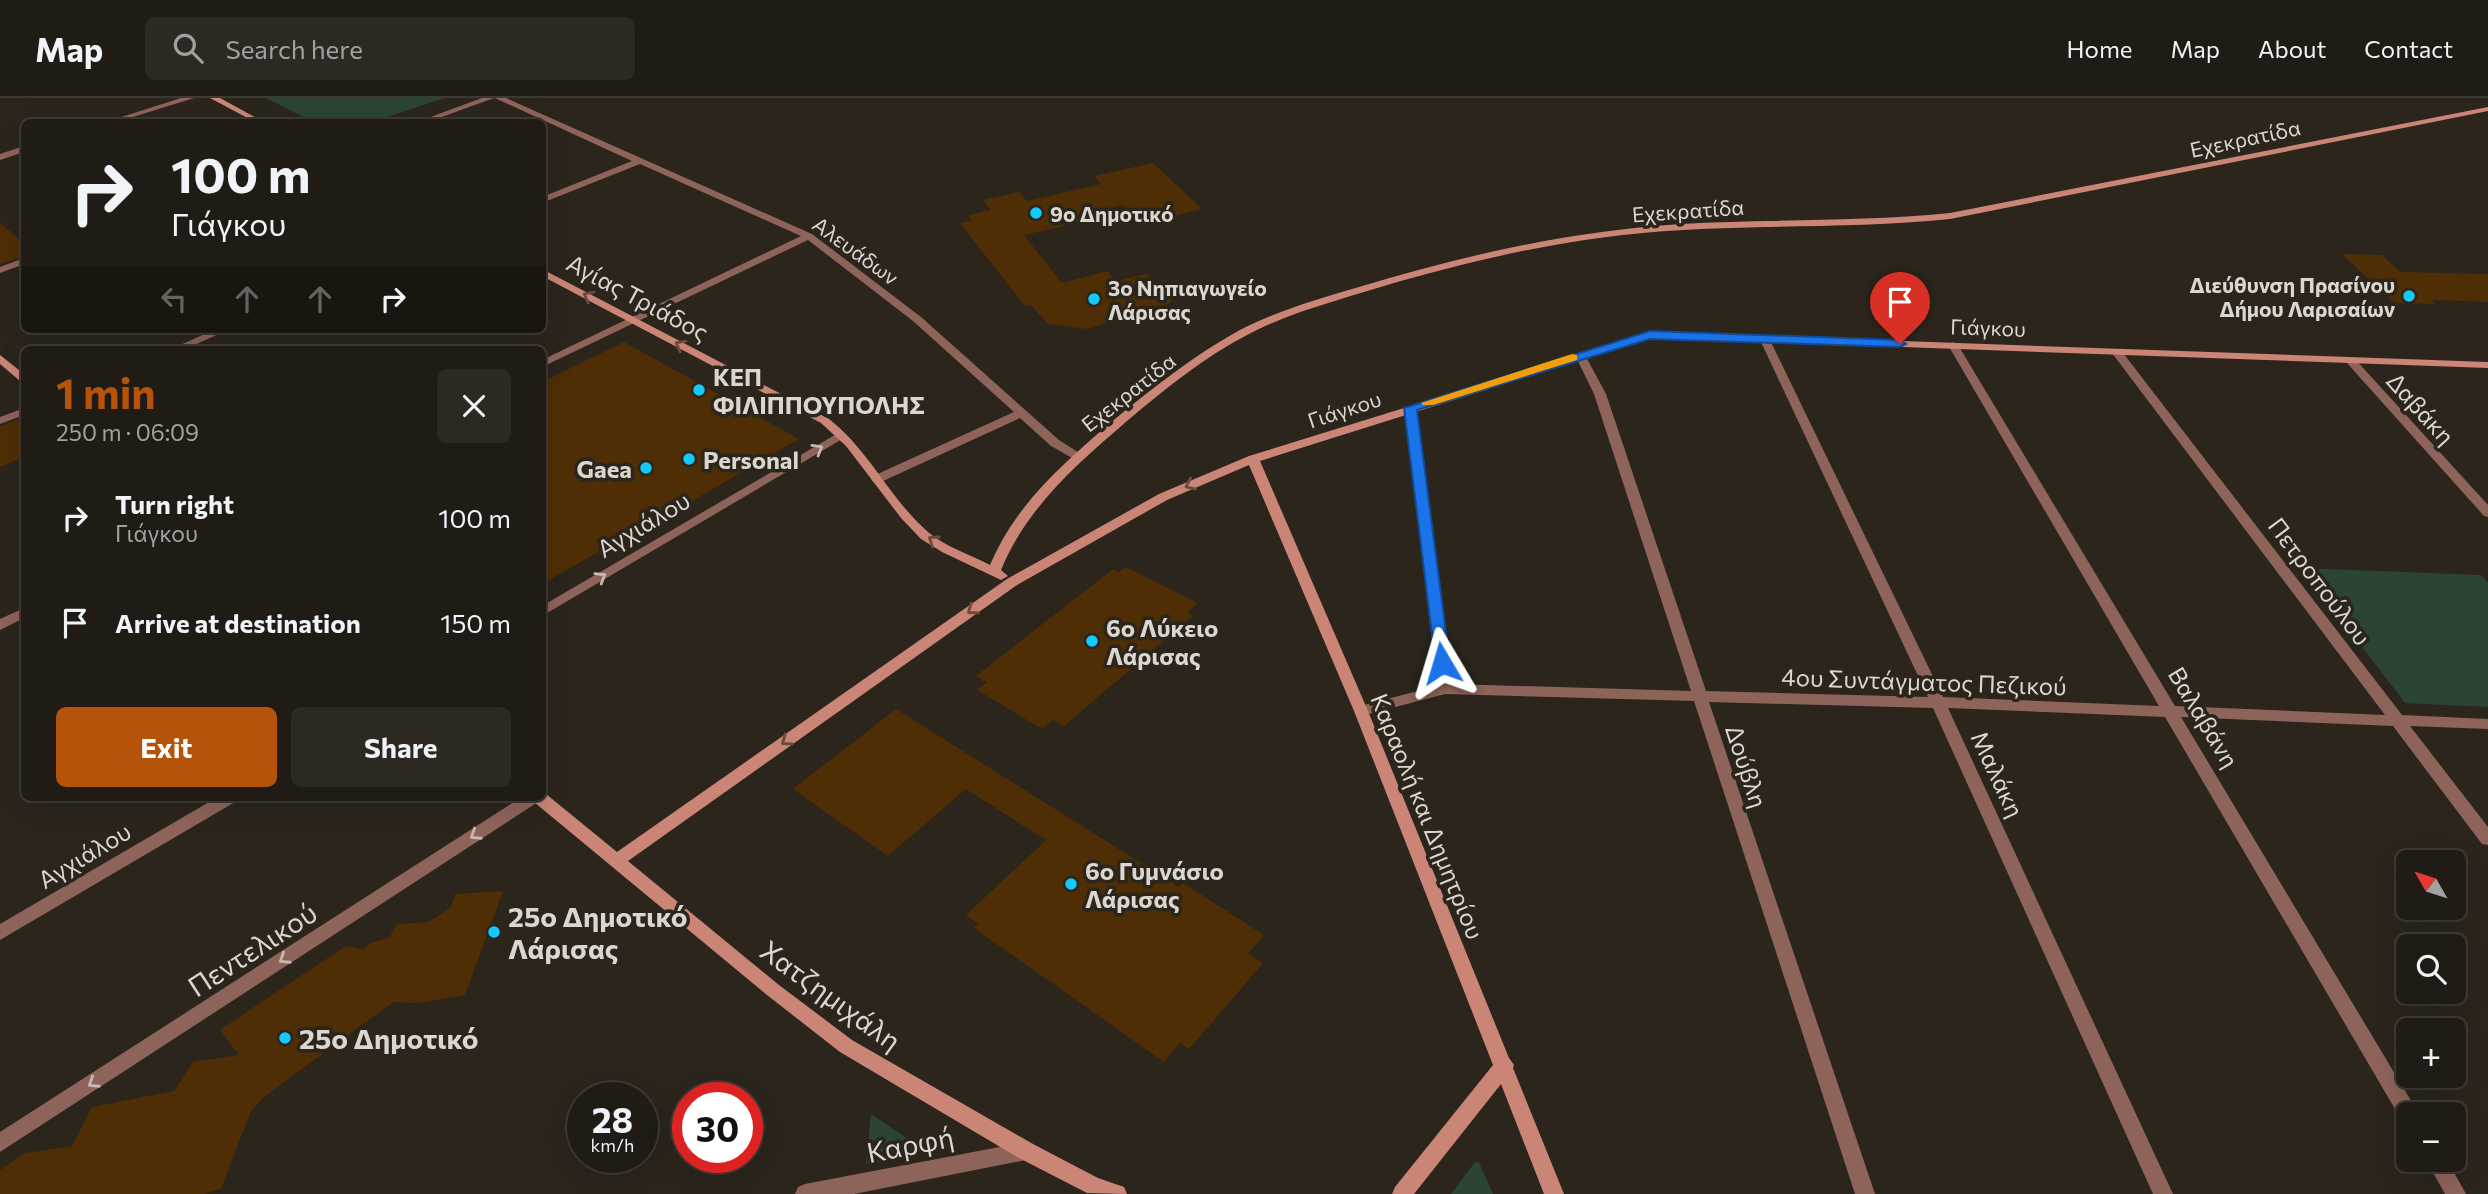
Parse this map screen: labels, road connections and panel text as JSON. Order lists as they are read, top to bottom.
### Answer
{
  "streets": {
    "street": [
      "Εχεκρατίδα",
      "Αλευάδων",
      "Αγίας Τριάδος",
      "Γιάγκου",
      "Δαβάκη",
      "Αγχιάλου",
      "Πετροπούλου",
      "4ου Συντάγματος Πεζικού",
      "Βαλαβάνη",
      "Δούβλη",
      "Μαλάκη",
      "Καραολή και Δημητρίου",
      "Πεντελικού",
      "Χατζημιχάλη",
      "Καρφή"
    ]
  },
  "crossings": [
    ["Εχεκρατίδα", "Αλευάδων"],
    ["Εχεκρατίδα", "Αγίας Τριάδος"],
    ["Αγίας Τριάδος", "Γιάγκου"],
    ["Αγίας Τριάδος", "Αγχιάλου"],
    ["Γιάγκου", "Δαβάκη"],
    ["Γιάγκου", "Πετροπούλου"],
    ["Γιάγκου", "Βαλαβάνη"],
    ["Γιάγκου", "Δούβλη"],
    ["Γιάγκου", "Μαλάκη"],
    ["Γιάγκου", "Καραολή και Δημητρίου"],
    ["Γιάγκου", "Χατζημιχάλη"],
    ["Πετροπούλου", "4ου Συντάγματος Πεζικού"],
    ["4ου Συντάγματος Πεζικού", "Βαλαβάνη"],
    ["4ου Συντάγματος Πεζικού", "Δούβλη"],
    ["4ου Συντάγματος Πεζικού", "Μαλάκη"],
    ["4ου Συντάγματος Πεζικού", "Καραολή και Δημητρίου"],
    ["Χατζημιχάλη", "Καρφή"]
  ],
  "one_way": [
    "Αγίας Τριάδος",
    "Γιάγκου",
    "Αγχιάλου",
    "Πεντελικού"
  ],
  "places": [
    "9ο Δημοτικό",
    "Διεύθυνση Πρασίνου Δήμου Λαρισαίων",
    "3o Νηπιαγωγείο Λάρισας",
    "ΚΕΠ ΦΙΛΙΠΠΟΥΠΟΛΗΣ",
    "Personal",
    "Gaea",
    "6ο Λύκειο Λάρισας",
    "6ο Γυμνάσιο Λάρισας",
    "25ο Δημοτικό Λάρισας",
    "25ο Δημοτικό"
  ],
  "north": "top left",
  "page": {
    "header": "Map",
    "search": "Search here",
    "nav": [
      "Home",
      "Map",
      "About",
      "Contact"
    ],
    "turn": ["100 m", "Γιάγκου"],
    "heading": ["1 min", "250 m · 06:09"],
    "list": [
      {
        "name": "Turn right",
        "note": "Γιάγκου",
        "value": "100 m"
      },
      {
        "name": "Arrive at destination",
        "value": "150 m"
      }
    ],
    "buttons": ["Exit", "Share"],
    "map_buttons": ["+", "−"],
    "speed": "28 km/h",
    "limit": "30"
  }
}
